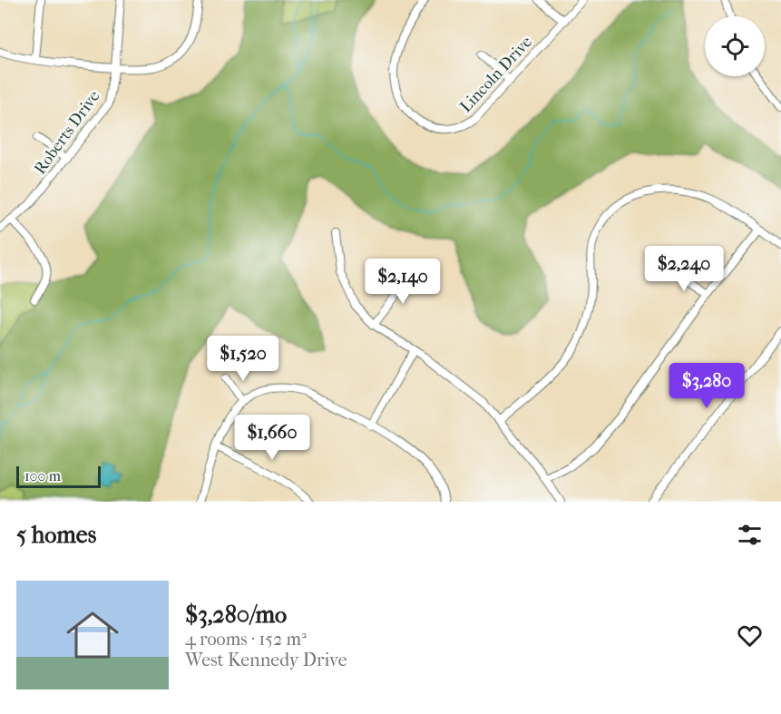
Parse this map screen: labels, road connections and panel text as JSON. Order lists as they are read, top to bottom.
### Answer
{
  "streets": {
    "street": ["Lincoln Drive", "Roberts Drive"]
  },
  "scale_bar": "100 m",
  "page": {
    "price": [
      "$2,240",
      "$2,140",
      "$1,520",
      "$3,280",
      "$1,660"
    ],
    "scale": "100 m",
    "heading": "5 homes",
    "list": [
      {
        "name": "$3,280/mo",
        "note": "4 rooms · 152 m² · West Kennedy Drive"
      }
    ]
  }
}
